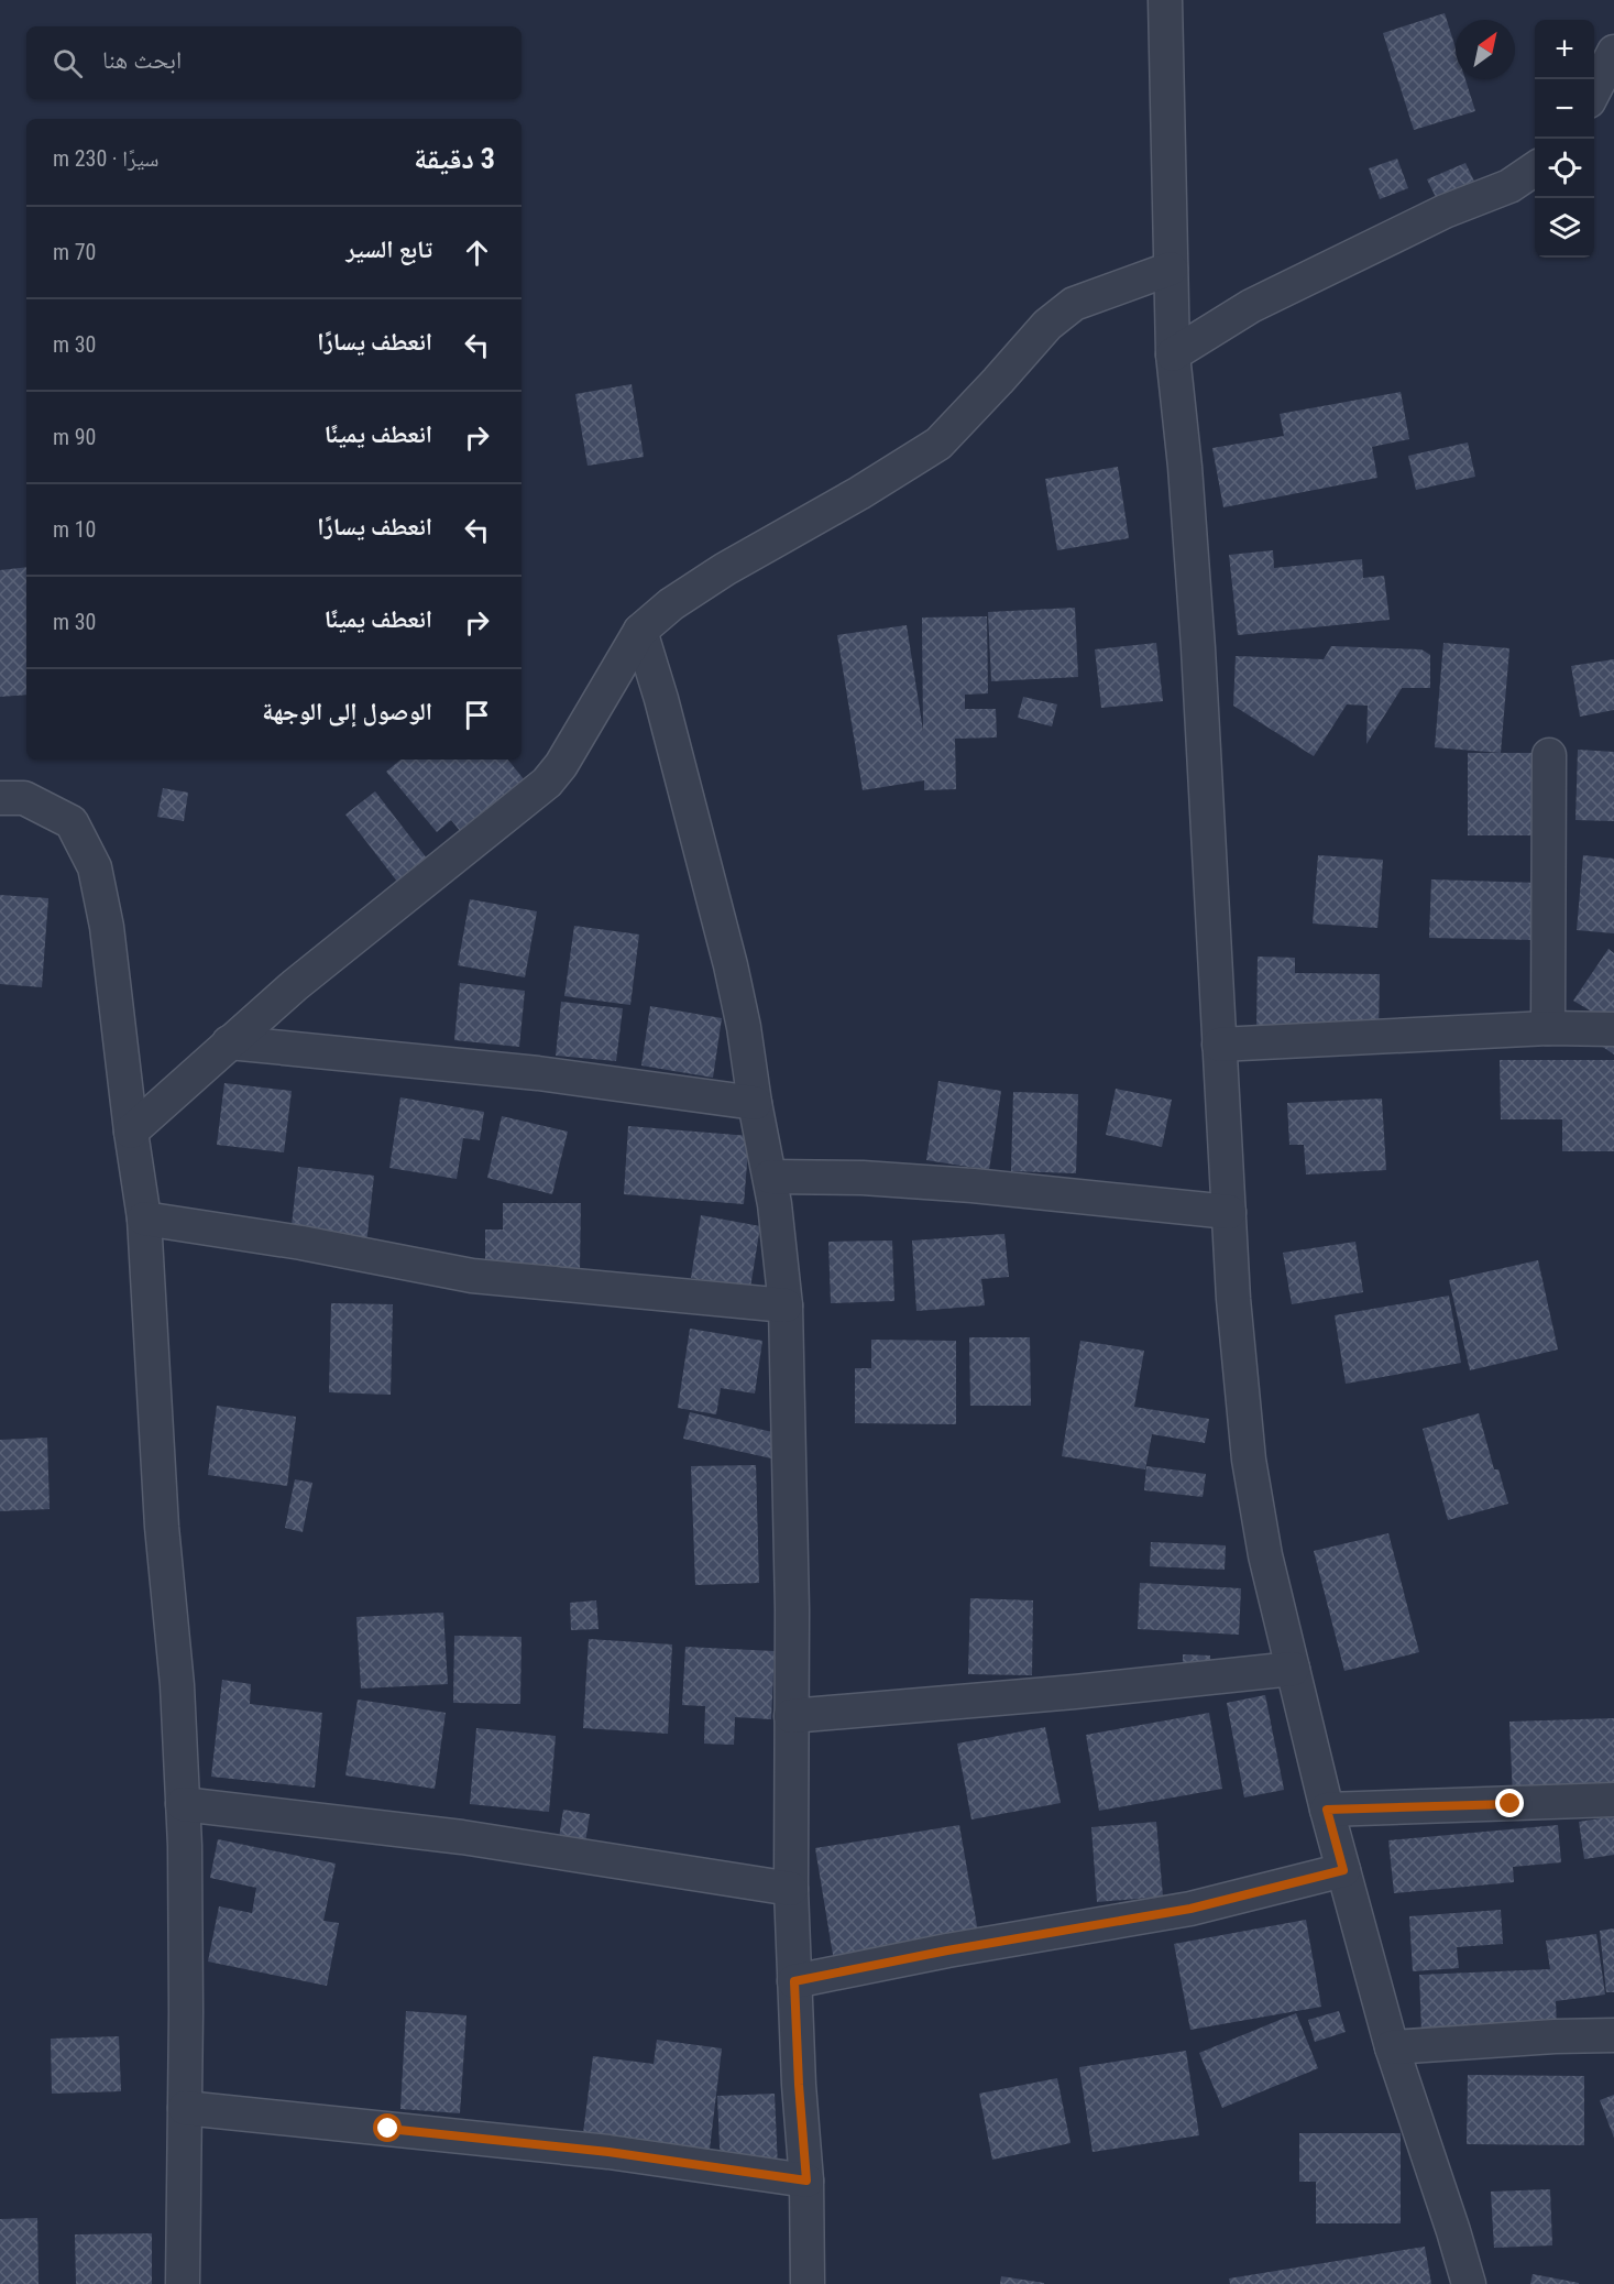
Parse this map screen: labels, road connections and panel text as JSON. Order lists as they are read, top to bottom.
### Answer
{
  "north": "top right",
  "page": {
    "map_buttons": ["+", "−"],
    "search": "ابحث هنا",
    "heading": ["3 دقيقة", "سيرًا · 230 m"],
    "list": [
      ["تابع السير", "70 m"],
      ["انعطف يسارًا", "30 m"],
      ["انعطف يمينًا", "90 m"],
      ["انعطف يسارًا", "10 m"],
      ["انعطف يمينًا", "30 m"],
      "الوصول إلى الوجهة"
    ]
  }
}
